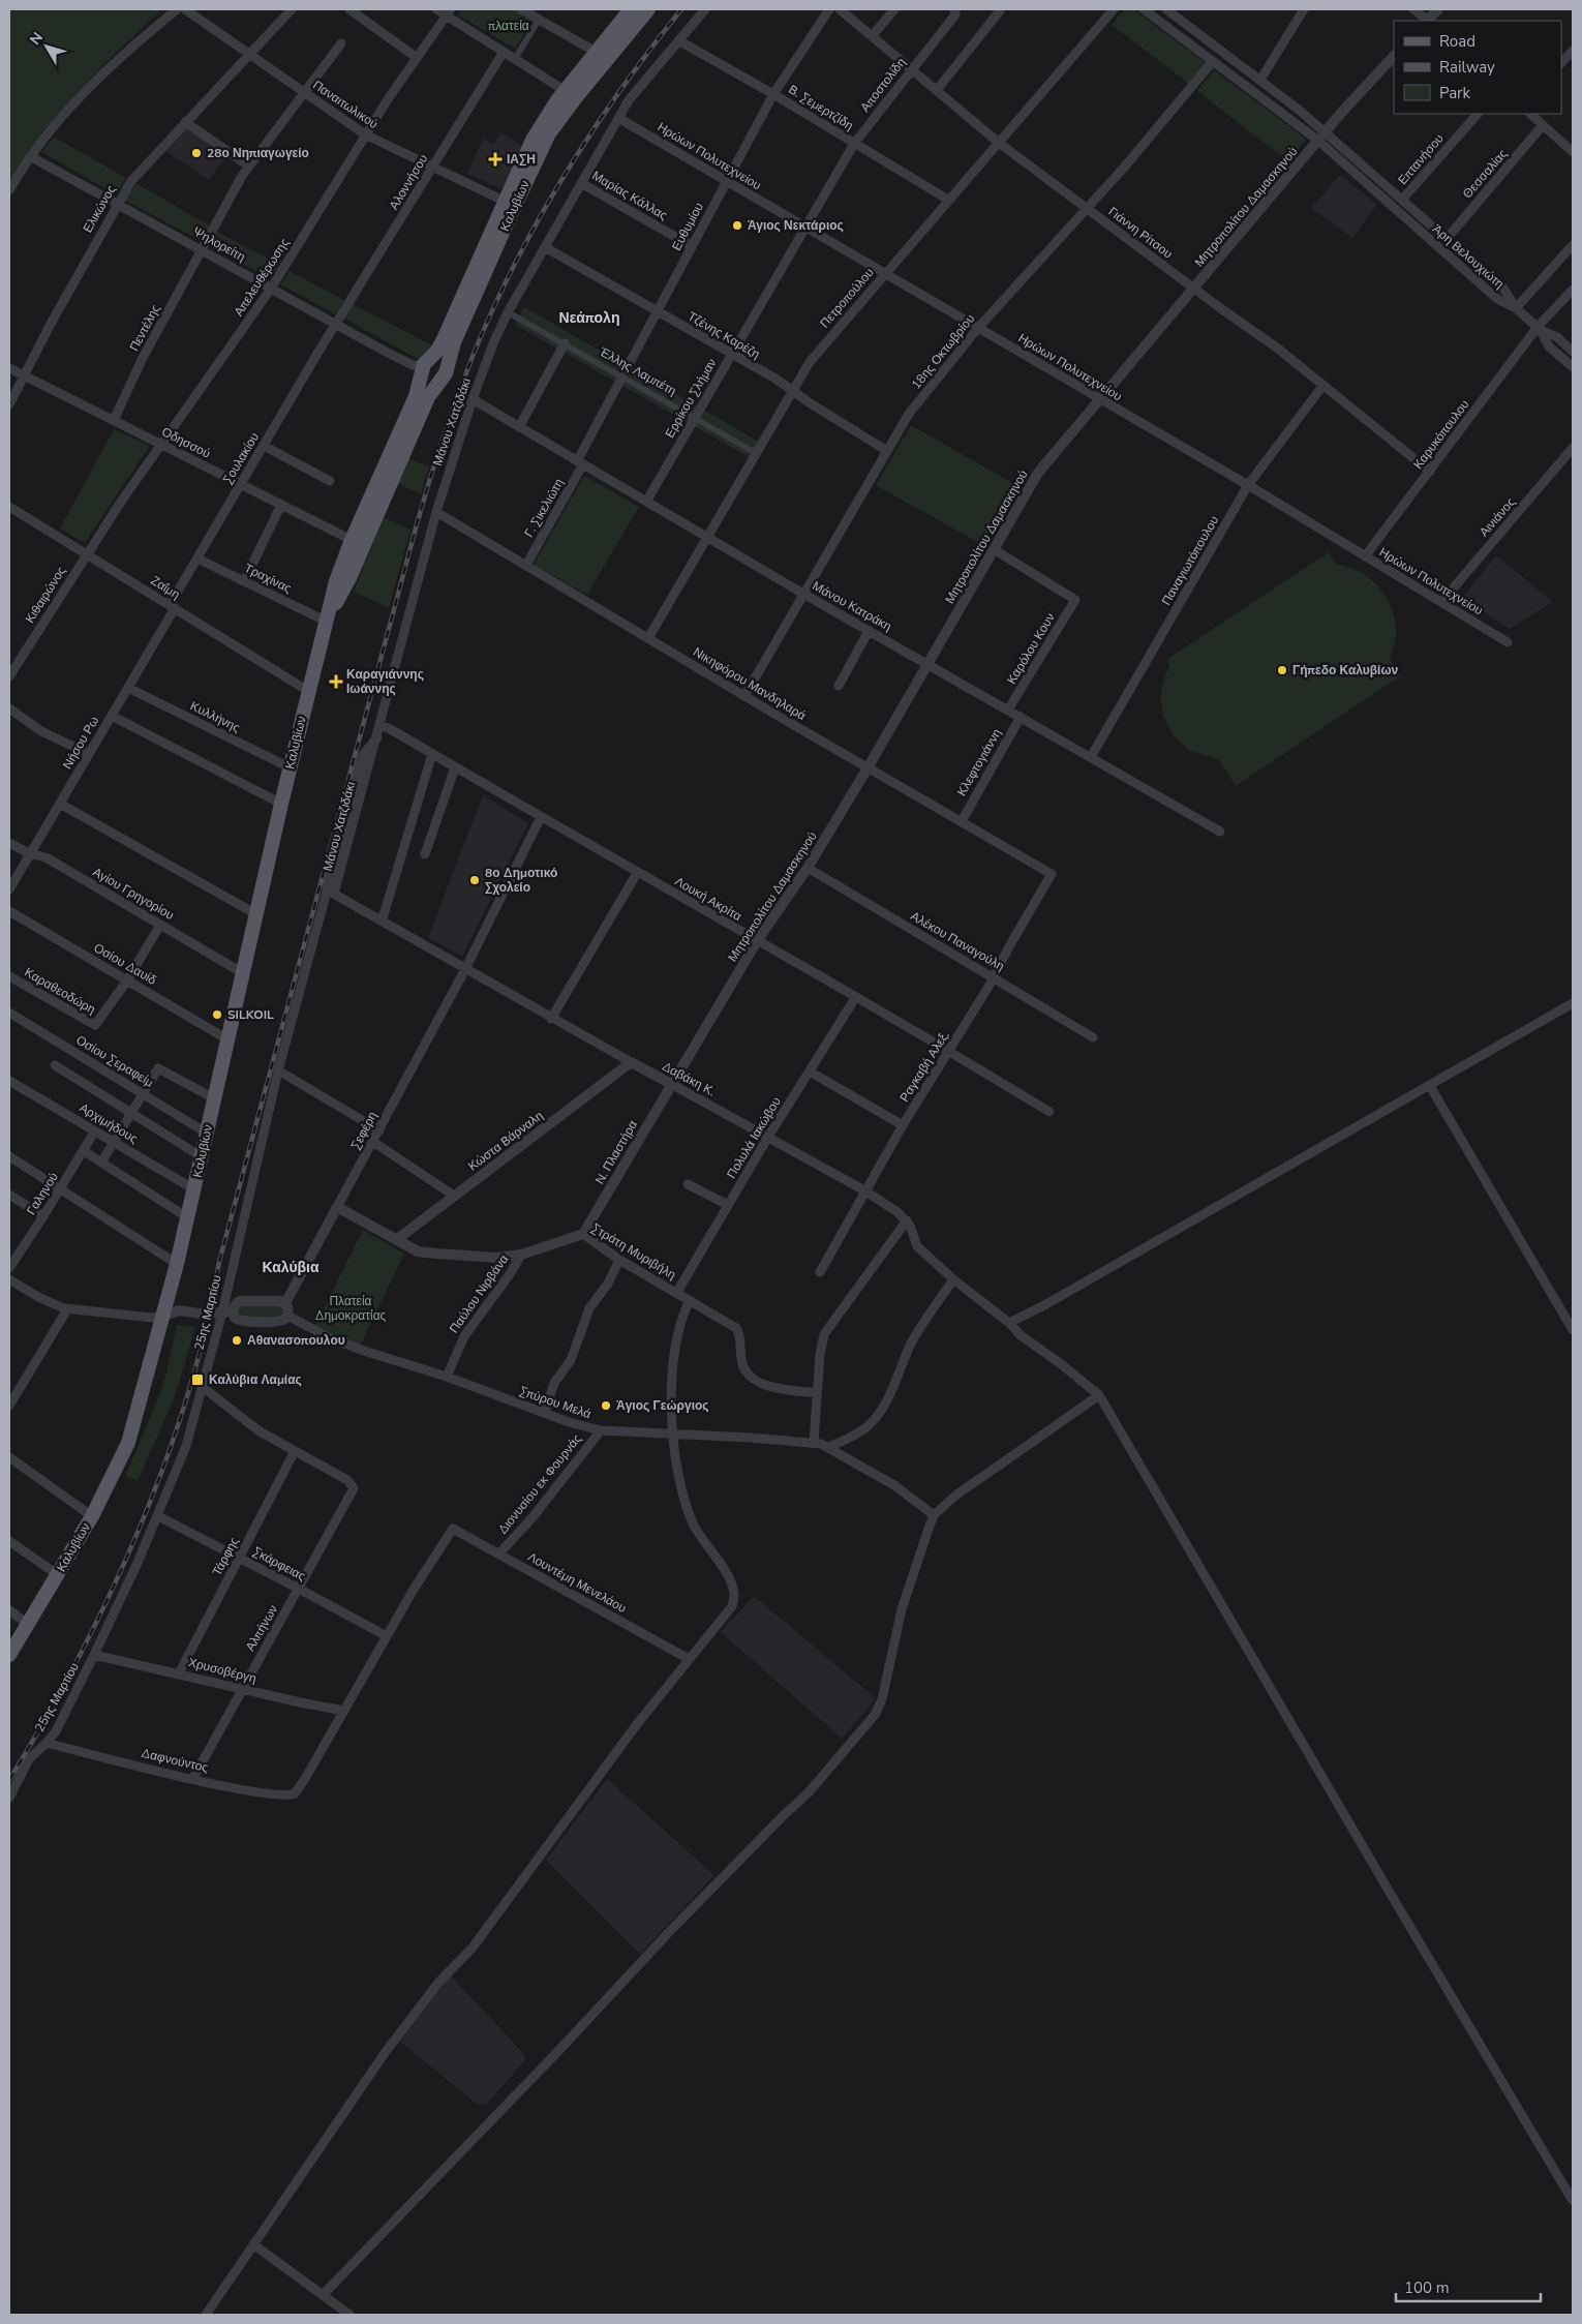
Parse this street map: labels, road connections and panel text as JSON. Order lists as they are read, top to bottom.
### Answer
{
  "streets": {
    "main road": ["Καλυβίων"],
    "street": [
      "Αποστολίδη",
      "Παναιτωλικού",
      "Β. Σεμερτζίδη",
      "Ηρώων Πολυτεχνείου",
      "Επτανήσου",
      "Θεσσαλίας",
      "Αλοννήσου",
      "Μαρίας Κάλλας",
      "Μητροπολίτου Δαμασκηνού",
      "Ελικώνος",
      "Ευθυμίου",
      "Γιάννη Ρίτσου",
      "Ψηλορείτη",
      "Άρη Βελουχιώτη",
      "Απελευθέρωσης",
      "Πετροπούλου",
      "Πεντέλης",
      "Τζένης Καρέζη",
      "18ης Οκτωβρίου",
      "Έλλης Λαμπέτη",
      "Ερρίκου Σλήμαν",
      "Μάνου Χατζιδάκι",
      "Καρυκόπουλου",
      "Οδησσού",
      "Σουλακίου",
      "Γ. Σικελιώτη",
      "Αινιάνος",
      "Παναγιωτόπουλου",
      "Τραχίνας",
      "Ζαΐμη",
      "Κιθαιρώνος",
      "Μάνου Κατράκη",
      "Καρόλου Κουν",
      "Νικηφόρου Μανδηλαρά",
      "Κυλλήνης",
      "Νήσου Ρω",
      "Κλεφτογιάννη",
      "Αγίου Γρηγορίου",
      "Λουκή Ακρίτα",
      "Αλέκου Παναγούλη",
      "Οσίου Δαυίδ",
      "Καραθεοδώρη",
      "Οσίου Σεραφείμ",
      "Ραγκαβή Αλεξ,",
      "Δαβάκη Κ.",
      "Αρχιμήδους",
      "Σεφέρη",
      "Πολυλά Ιακώβου",
      "Κώστα Βάρναλη",
      "Ν. Πλαστήρα",
      "Γαληνού",
      "Στράτη Μυριβήλη",
      "Παύλου Νιρβάνα",
      "25ης Μαρτίου",
      "Σπύρου Μελά",
      "Διονυσίου εκ Φουρνάς",
      "Τάρφης",
      "Σκάρφειας",
      "Λουντέμη Μενελάου",
      "Αλπήνων",
      "Χρυσοβέργη",
      "Δαφνούντος"
    ]
  },
  "crossings": [
    ["Αποστολίδη", "Β. Σεμερτζίδη"],
    ["Αποστολίδη", "Ηρώων Πολυτεχνείου"],
    ["Αποστολίδη", "Γιάννη Ρίτσου"],
    ["Αποστολίδη", "Ερρίκου Σλήμαν"],
    ["Παναιτωλικού", "Αλοννήσου"],
    ["Παναιτωλικού", "Καλυβίων"],
    ["Παναιτωλικού", "Ελικώνος"],
    ["Παναιτωλικού", "Απελευθέρωσης"],
    ["Παναιτωλικού", "Πεντέλης"],
    ["Β. Σεμερτζίδη", "Ευθυμίου"],
    ["Β. Σεμερτζίδη", "Πετροπούλου"],
    ["Β. Σεμερτζίδη", "Μάνου Χατζιδάκι"],
    ["Ηρώων Πολυτεχνείου", "Μητροπολίτου Δαμασκηνού"],
    ["Ηρώων Πολυτεχνείου", "Ευθυμίου"],
    ["Ηρώων Πολυτεχνείου", "Πετροπούλου"],
    ["Ηρώων Πολυτεχνείου", "18ης Οκτωβρίου"],
    ["Ηρώων Πολυτεχνείου", "Ερρίκου Σλήμαν"],
    ["Ηρώων Πολυτεχνείου", "Μάνου Χατζιδάκι"],
    ["Ηρώων Πολυτεχνείου", "Καρυκόπουλου"],
    ["Ηρώων Πολυτεχνείου", "Αινιάνος"],
    ["Ηρώων Πολυτεχνείου", "Παναγιωτόπουλου"],
    ["Επτανήσου", "Άρη Βελουχιώτη"],
    ["Θεσσαλίας", "Άρη Βελουχιώτη"],
    ["Αλοννήσου", "Ψηλορείτη"],
    ["Αλοννήσου", "Σουλακίου"],
    ["Μαρίας Κάλλας", "Ευθυμίου"],
    ["Μαρίας Κάλλας", "Μάνου Χατζιδάκι"],
    ["Καλυβίων", "Ψηλορείτη"],
    ["Καλυβίων", "Οδησσού"],
    ["Καλυβίων", "Τραχίνας"],
    ["Καλυβίων", "Ζαΐμη"],
    ["Καλυβίων", "Κυλλήνης"],
    ["Καλυβίων", "Αγίου Γρηγορίου"],
    ["Καλυβίων", "Οσίου Δαυίδ"],
    ["Καλυβίων", "Οσίου Σεραφείμ"],
    ["Καλυβίων", "Αρχιμήδους"],
    ["Μητροπολίτου Δαμασκηνού", "Γιάννη Ρίτσου"],
    ["Μητροπολίτου Δαμασκηνού", "Άρη Βελουχιώτη"],
    ["Μητροπολίτου Δαμασκηνού", "Μάνου Κατράκη"],
    ["Μητροπολίτου Δαμασκηνού", "Καρόλου Κουν"],
    ["Μητροπολίτου Δαμασκηνού", "Νικηφόρου Μανδηλαρά"],
    ["Μητροπολίτου Δαμασκηνού", "Λουκή Ακρίτα"],
    ["Μητροπολίτου Δαμασκηνού", "Αλέκου Παναγούλη"],
    ["Μητροπολίτου Δαμασκηνού", "Δαβάκη Κ."],
    ["Μητροπολίτου Δαμασκηνού", "Ν. Πλαστήρα"],
    ["Ελικώνος", "Ψηλορείτη"],
    ["Ελικώνος", "Οδησσού"],
    ["Ευθυμίου", "Τζένης Καρέζη"],
    ["Ευθυμίου", "Έλλης Λαμπέτη"],
    ["Ευθυμίου", "Γ. Σικελιώτη"],
    ["Ευθυμίου", "Μάνου Κατράκη"],
    ["Γιάννη Ρίτσου", "Πετροπούλου"],
    ["Γιάννη Ρίτσου", "18ης Οκτωβρίου"],
    ["Γιάννη Ρίτσου", "Καρυκόπουλου"],
    ["Γιάννη Ρίτσου", "Παναγιωτόπουλου"],
    ["Ψηλορείτη", "Απελευθέρωσης"],
    ["Ψηλορείτη", "Πεντέλης"],
    ["Ψηλορείτη", "Σουλακίου"],
    ["Άρη Βελουχιώτη", "18ης Οκτωβρίου"],
    ["Απελευθέρωσης", "Οδησσού"],
    ["Απελευθέρωσης", "Ζαΐμη"],
    ["Απελευθέρωσης", "Κιθαιρώνος"],
    ["Πετροπούλου", "Τζένης Καρέζη"],
    ["Πετροπούλου", "Έλλης Λαμπέτη"],
    ["Πετροπούλου", "Μάνου Κατράκη"],
    ["Πετροπούλου", "Νικηφόρου Μανδηλαρά"],
    ["Πεντέλης", "Οδησσού"],
    ["Τζένης Καρέζη", "18ης Οκτωβρίου"],
    ["Τζένης Καρέζη", "Ερρίκου Σλήμαν"],
    ["Τζένης Καρέζη", "Μάνου Χατζιδάκι"],
    ["18ης Οκτωβρίου", "Μάνου Κατράκη"],
    ["18ης Οκτωβρίου", "Νικηφόρου Μανδηλαρά"],
    ["Έλλης Λαμπέτη", "Ερρίκου Σλήμαν"],
    ["Έλλης Λαμπέτη", "Μάνου Χατζιδάκι"],
    ["Ερρίκου Σλήμαν", "Μάνου Κατράκη"],
    ["Μάνου Χατζιδάκι", "Μάνου Κατράκη"],
    ["Μάνου Χατζιδάκι", "Νικηφόρου Μανδηλαρά"],
    ["Μάνου Χατζιδάκι", "Λουκή Ακρίτα"],
    ["Μάνου Χατζιδάκι", "Δαβάκη Κ."],
    ["Μάνου Χατζιδάκι", "25ης Μαρτίου"],
    ["Οδησσού", "Σουλακίου"],
    ["Σουλακίου", "Τραχίνας"],
    ["Σουλακίου", "Ζαΐμη"],
    ["Σουλακίου", "Νήσου Ρω"],
    ["Γ. Σικελιώτη", "Μάνου Κατράκη"],
    ["Γ. Σικελιώτη", "Νικηφόρου Μανδηλαρά"],
    ["Παναγιωτόπουλου", "Μάνου Κατράκη"],
    ["Ζαΐμη", "Κιθαιρώνος"],
    ["Ζαΐμη", "Νήσου Ρω"],
    ["Μάνου Κατράκη", "Καρόλου Κουν"],
    ["Μάνου Κατράκη", "Κλεφτογιάννη"],
    ["Νικηφόρου Μανδηλαρά", "Κλεφτογιάννη"],
    ["Νικηφόρου Μανδηλαρά", "Ραγκαβή Αλεξ,"],
    ["Κυλλήνης", "Νήσου Ρω"],
    ["Νήσου Ρω", "Αγίου Γρηγορίου"],
    ["Λουκή Ακρίτα", "Ραγκαβή Αλεξ,"],
    ["Λουκή Ακρίτα", "Σεφέρη"],
    ["Λουκή Ακρίτα", "Πολυλά Ιακώβου"],
    ["Αλέκου Παναγούλη", "Ραγκαβή Αλεξ,"],
    ["Οσίου Δαυίδ", "Καραθεοδώρη"],
    ["Ραγκαβή Αλεξ,", "Δαβάκη Κ."],
    ["Δαβάκη Κ.", "Σεφέρη"],
    ["Δαβάκη Κ.", "Πολυλά Ιακώβου"],
    ["Δαβάκη Κ.", "Κώστα Βάρναλη"],
    ["Δαβάκη Κ.", "Ν. Πλαστήρα"],
    ["Δαβάκη Κ.", "25ης Μαρτίου"],
    ["Αρχιμήδους", "Γαληνού"],
    ["Σεφέρη", "Στράτη Μυριβήλη"],
    ["Πολυλά Ιακώβου", "Στράτη Μυριβήλη"],
    ["Κώστα Βάρναλη", "Στράτη Μυριβήλη"],
    ["Ν. Πλαστήρα", "Στράτη Μυριβήλη"],
    ["Στράτη Μυριβήλη", "Παύλου Νιρβάνα"],
    ["Παύλου Νιρβάνα", "Σπύρου Μελά"],
    ["25ης Μαρτίου", "Σκάρφειας"],
    ["25ης Μαρτίου", "Χρυσοβέργη"],
    ["25ης Μαρτίου", "Δαφνούντος"],
    ["Σπύρου Μελά", "Διονυσίου εκ Φουρνάς"],
    ["Διονυσίου εκ Φουρνάς", "Λουντέμη Μενελάου"],
    ["Τάρφης", "Σκάρφειας"],
    ["Τάρφης", "Αλπήνων"],
    ["Τάρφης", "Χρυσοβέργη"],
    ["Σκάρφειας", "Λουντέμη Μενελάου"],
    ["Σκάρφειας", "Αλπήνων"],
    ["Αλπήνων", "Χρυσοβέργη"],
    ["Αλπήνων", "Δαφνούντος"],
    ["Χρυσοβέργη", "Δαφνούντος"]
  ],
  "districts": ["Νεάπολη", "Καλύβια"],
  "parks": ["πλατεία", "Πλατεία Δημοκρατίας"],
  "places": {
    "other": [
      "28ο Νηπιαγωγείο",
      "Άγιος Νεκτάριος",
      "Γήπεδο Καλυβίων",
      "8ο Δημοτικό Σχολείο",
      "SILKOIL",
      "Αθανασοπουλου",
      "Ὰγιος Γεώργιος"
    ],
    "health": ["ΙΑΣΗ", "Καραγιάννης Ιωάννης"],
    "transit": ["Καλύβια Λαμίας"]
  },
  "legend": ["Road", "Railway", "Park"],
  "scale_bar": "100 m",
  "north": "top left"
}
